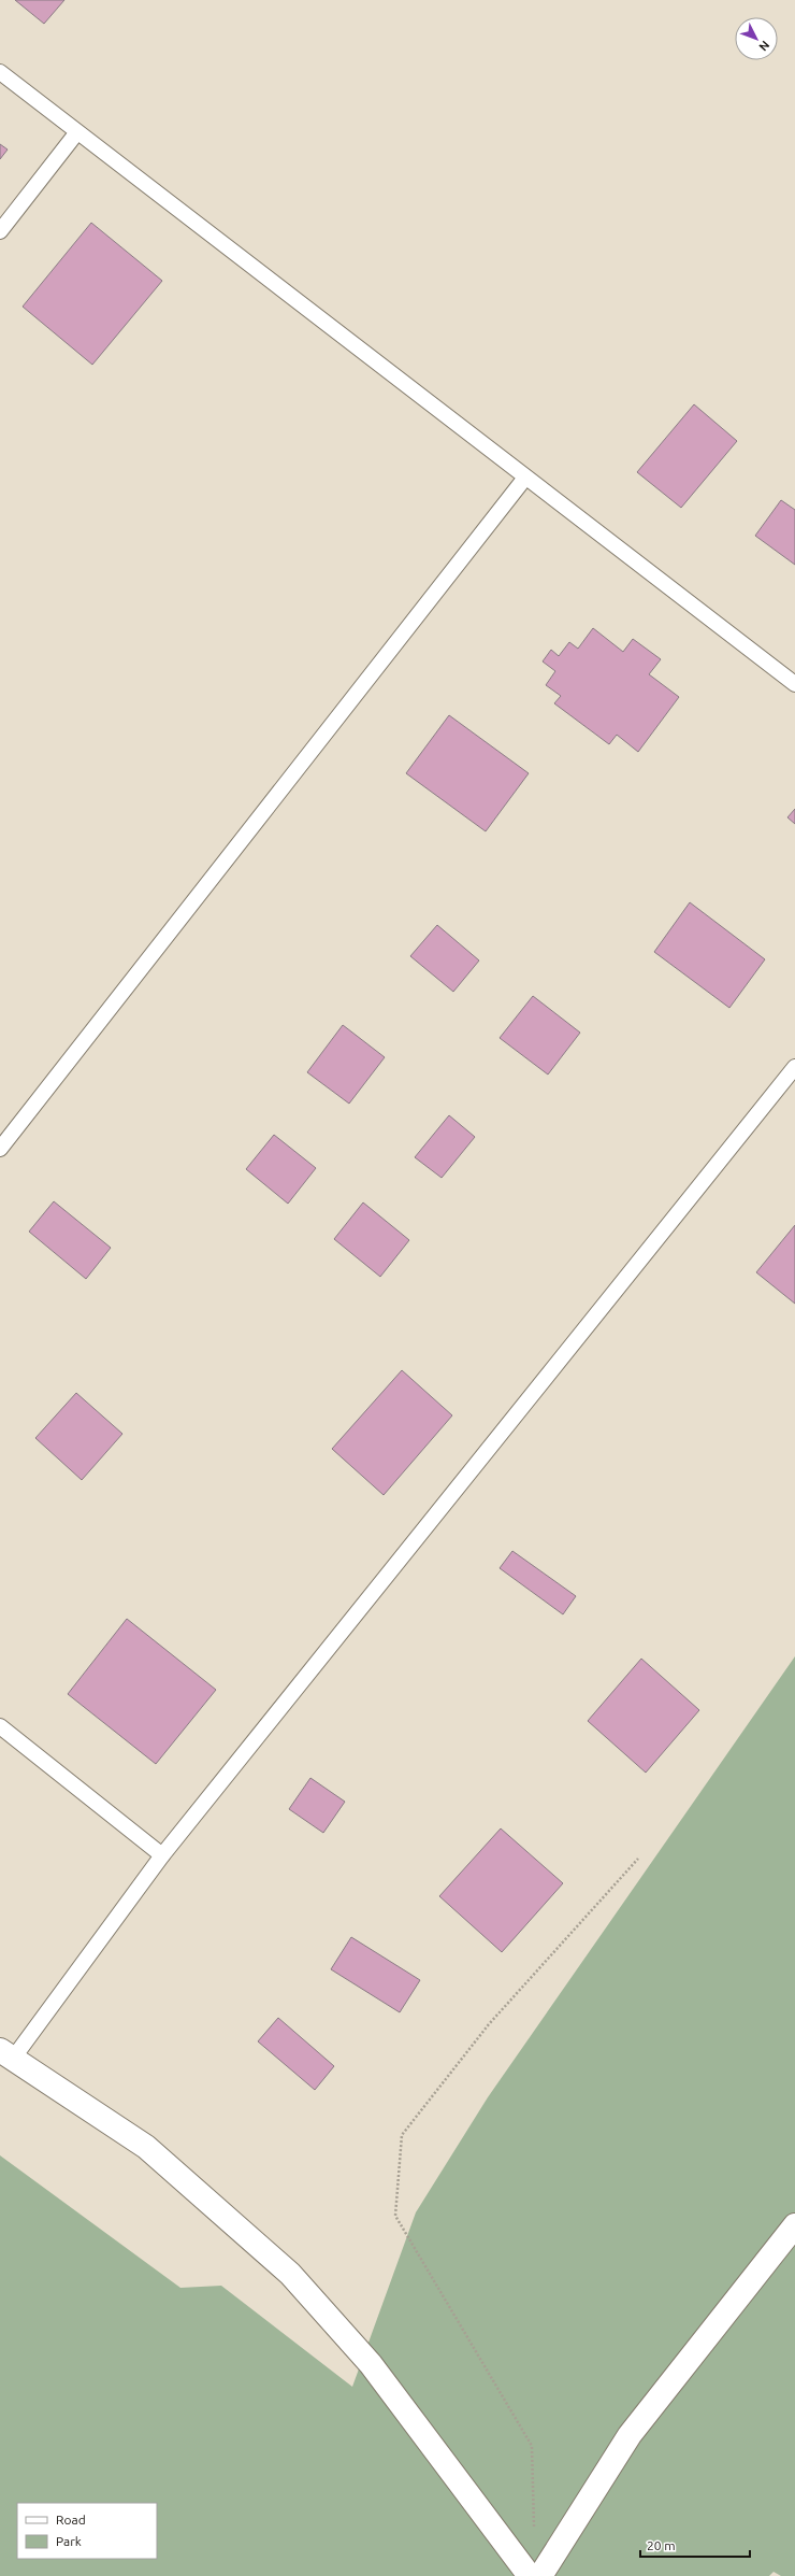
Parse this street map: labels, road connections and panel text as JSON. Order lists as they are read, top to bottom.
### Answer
{
  "legend": ["Road", "Park"],
  "scale_bar": "20 m",
  "north": "bottom right"
}
